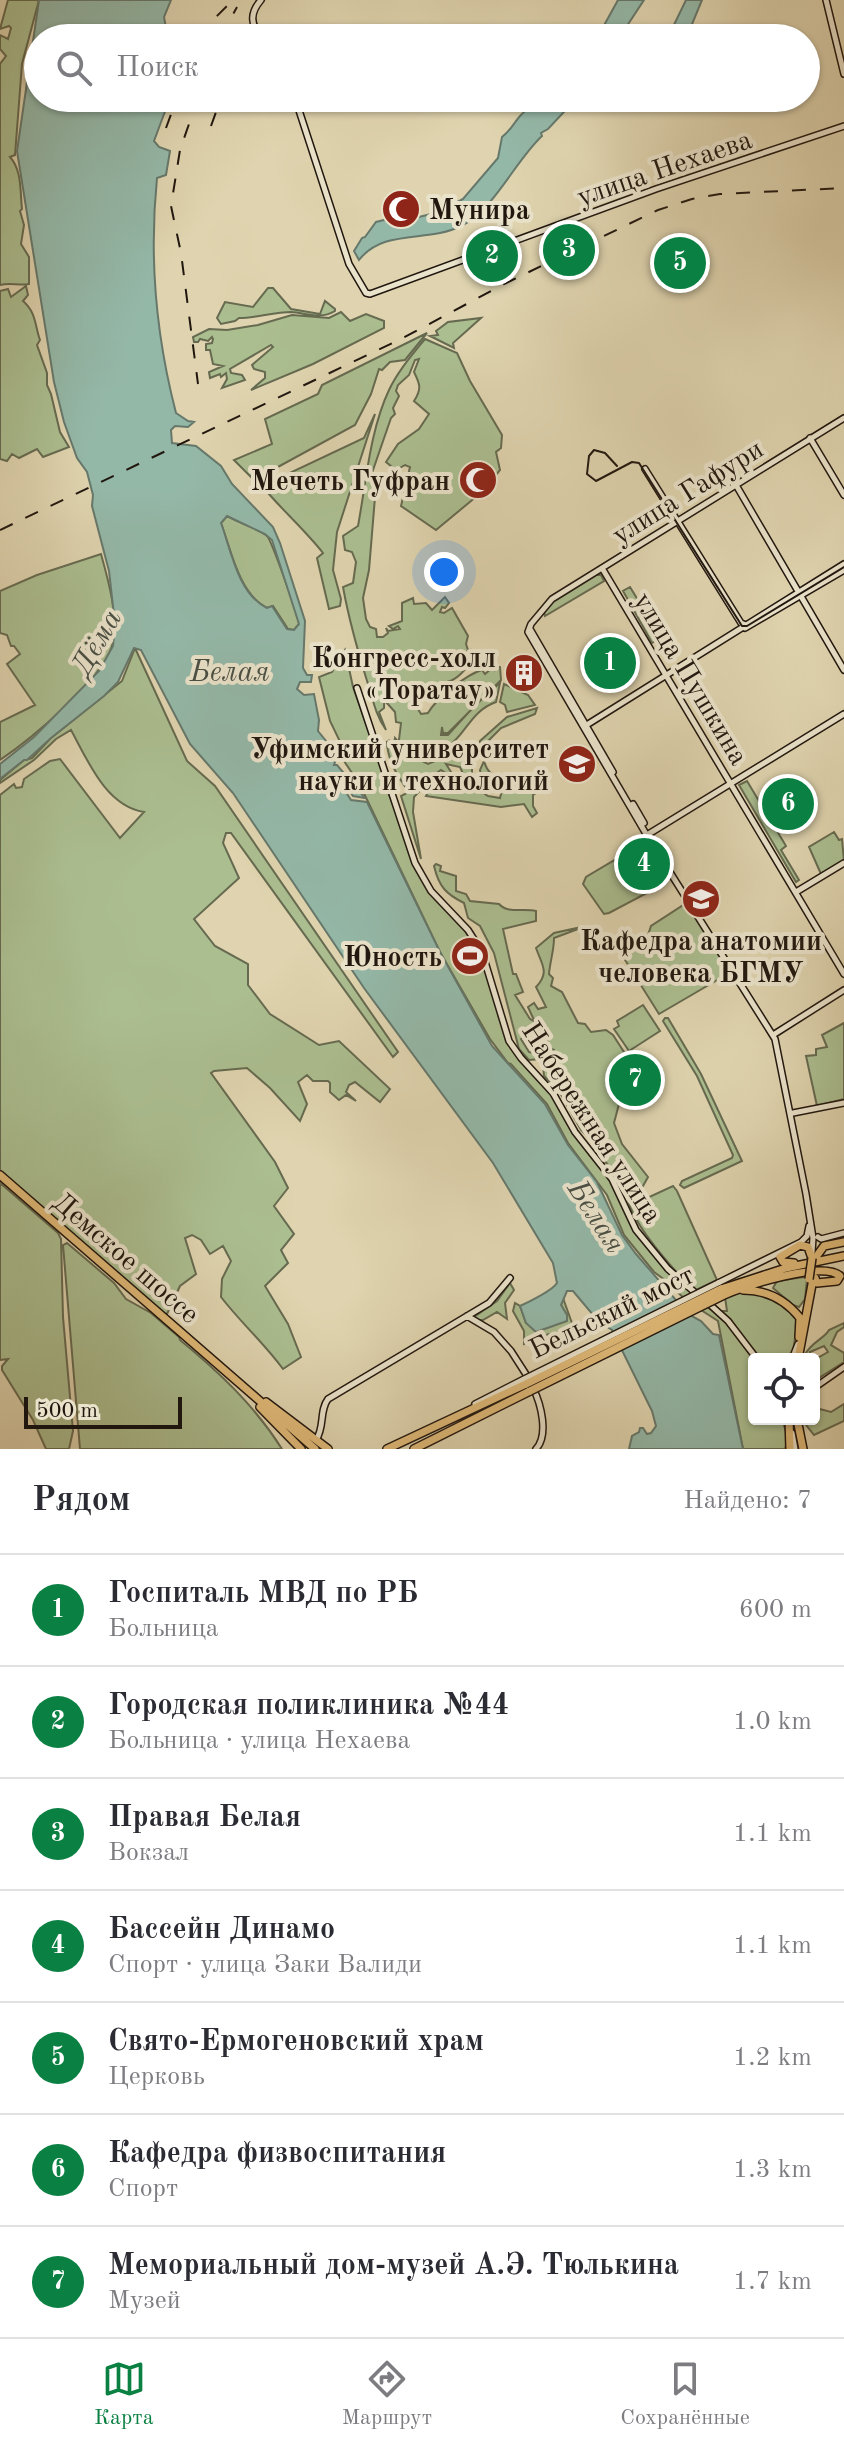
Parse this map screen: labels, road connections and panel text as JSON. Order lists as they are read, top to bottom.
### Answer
{
  "streets": {
    "main road": ["Демское шоссе", "Бельский мост"],
    "street": [
      "улица Нехаева",
      "улица Гафури",
      "улица Пушкина",
      "Набережная улица"
    ]
  },
  "crossings": [
    ["улица Гафури", "улица Пушкина"]
  ],
  "water": ["Дёма", "Белая"],
  "places": {
    "mosque": ["Мунира", "Мечеть Гуфран"],
    "building": ["Конгресс-холл «Торатау»"],
    "school or university": ["Уфимский университет науки и технологий", "Кафедра анатомии человека БГМУ"],
    "sports": ["Юность"]
  },
  "scale_bar": "500 m",
  "page": {
    "search": "Поиск",
    "pins": [
      "3",
      "2",
      "5",
      "1",
      "6",
      "4",
      "7"
    ],
    "scale": "500 m",
    "heading": ["Рядом", "Найдено: 7"],
    "list": [
      {
        "mark": "1",
        "name": "Госпиталь МВД по РБ",
        "note": "Больница",
        "value": "600 m"
      },
      {
        "mark": "2",
        "name": "Городская поликлиника №44",
        "note": "Больница · улица Нехаева",
        "value": "1.0 km"
      },
      {
        "mark": "3",
        "name": "Правая Белая",
        "note": "Вокзал",
        "value": "1.1 km"
      },
      {
        "mark": "4",
        "name": "Бассейн Динамо",
        "note": "Спорт · улица Заки Валиди",
        "value": "1.1 km"
      },
      {
        "mark": "5",
        "name": "Свято-Ермогеновский храм",
        "note": "Церковь",
        "value": "1.2 km"
      },
      {
        "mark": "6",
        "name": "Кафедра физвоспитания",
        "note": "Спорт",
        "value": "1.3 km"
      },
      {
        "mark": "7",
        "name": "Мемориальный дом-музей А.Э. Тюлькина",
        "note": "Музей",
        "value": "1.7 km"
      }
    ],
    "nav": ["Карта", "Маршрут", "Сохранённые"]
  }
}
